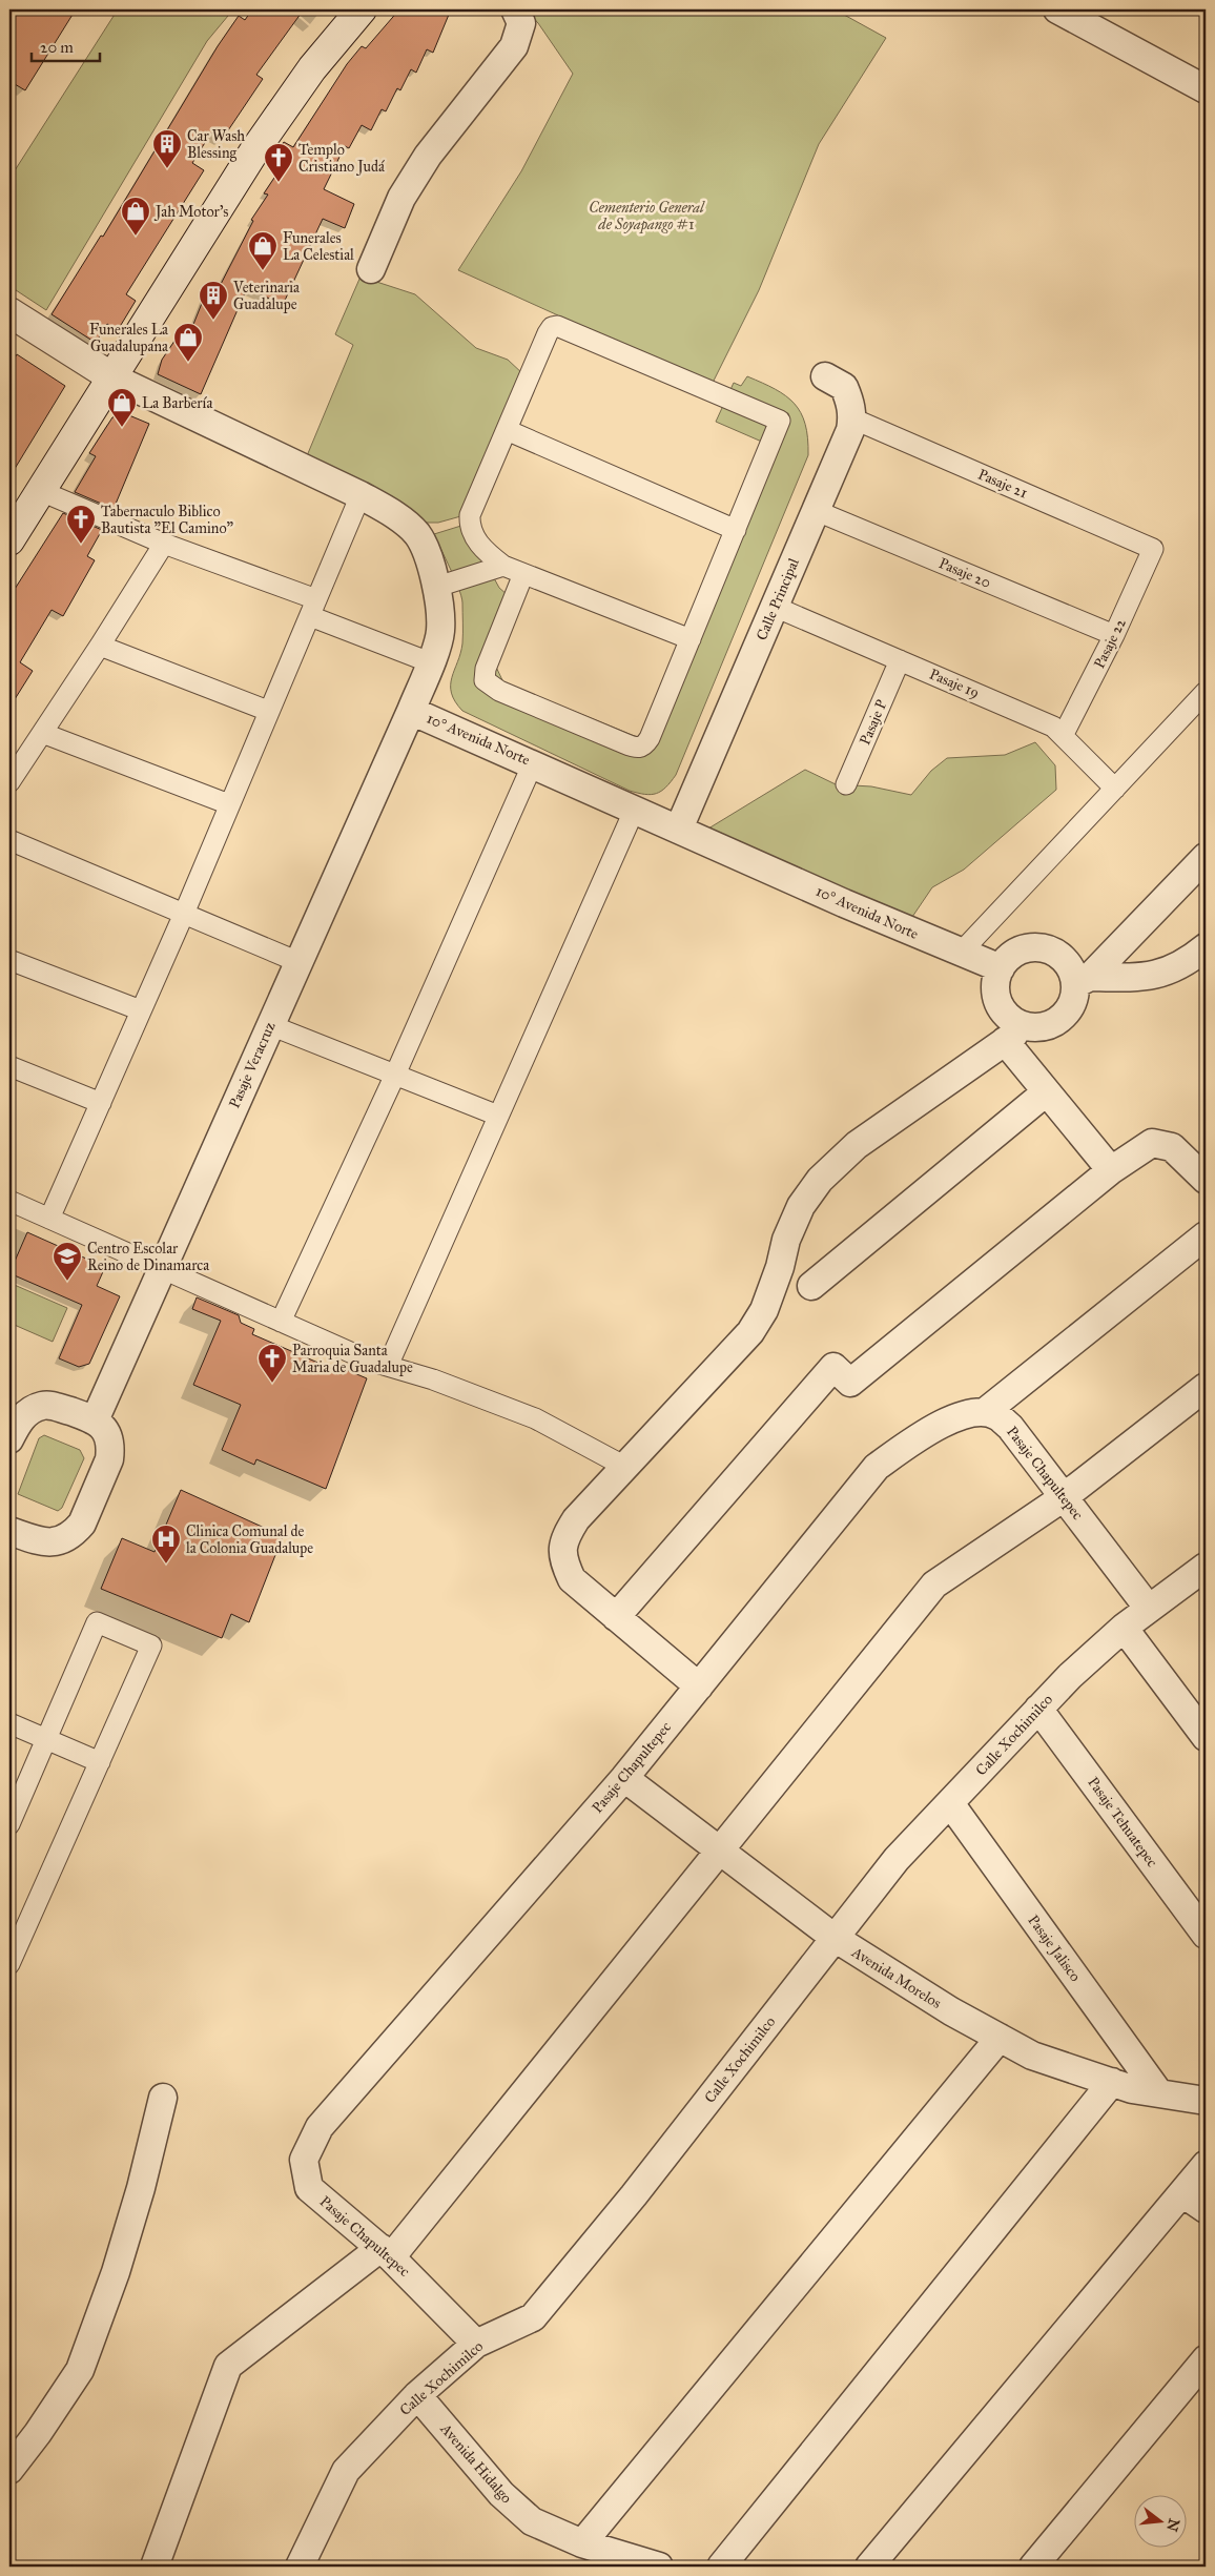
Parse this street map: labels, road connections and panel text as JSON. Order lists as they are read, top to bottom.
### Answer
{
  "streets": {
    "street": [
      "Pasaje 21",
      "Pasaje 20",
      "Calle Principal",
      "Pasaje 22",
      "Pasaje 19",
      "Pasaje P",
      "10° Avenida Norte",
      "Pasaje Veracruz",
      "Pasaje Chapultepec",
      "Calle Xochimilco",
      "Pasaje Tehuatepec",
      "Pasaje Jalisco",
      "Avenida Morelos",
      "Avenida Hidalgo"
    ]
  },
  "crossings": [
    ["Pasaje 21", "Calle Principal"],
    ["Pasaje 21", "Pasaje 22"],
    ["Pasaje 20", "Calle Principal"],
    ["Pasaje 20", "Pasaje 22"],
    ["Calle Principal", "Pasaje 19"],
    ["Calle Principal", "10° Avenida Norte"],
    ["Pasaje 22", "Pasaje 19"],
    ["Pasaje 19", "Pasaje P"],
    ["10° Avenida Norte", "Pasaje Veracruz"],
    ["Pasaje Chapultepec", "Calle Xochimilco"],
    ["Pasaje Chapultepec", "Avenida Morelos"],
    ["Calle Xochimilco", "Pasaje Tehuatepec"],
    ["Calle Xochimilco", "Pasaje Jalisco"],
    ["Calle Xochimilco", "Avenida Morelos"],
    ["Calle Xochimilco", "Avenida Hidalgo"],
    ["Pasaje Jalisco", "Avenida Morelos"]
  ],
  "parks": ["Cementerio General de Soyapango #1"],
  "places": {
    "building": ["Car Wash Blessing", "Veterinaria Guadalupe"],
    "church": ["Templo Cristiano Judá", "Tabernaculo Biblico Bautista \"El Camino\"", "Parroquia Santa Maria de Guadalupe"],
    "shop": [
      "Jah Motor's",
      "Funerales La Celestial",
      "Funerales La Guadalupana",
      "La Barbería"
    ],
    "school or university": ["Centro Escolar Reino de Dinamarca"],
    "hospital": ["Clinica Comunal de la Colonia Guadalupe"]
  },
  "scale_bar": "20 m",
  "north": "right"
}
